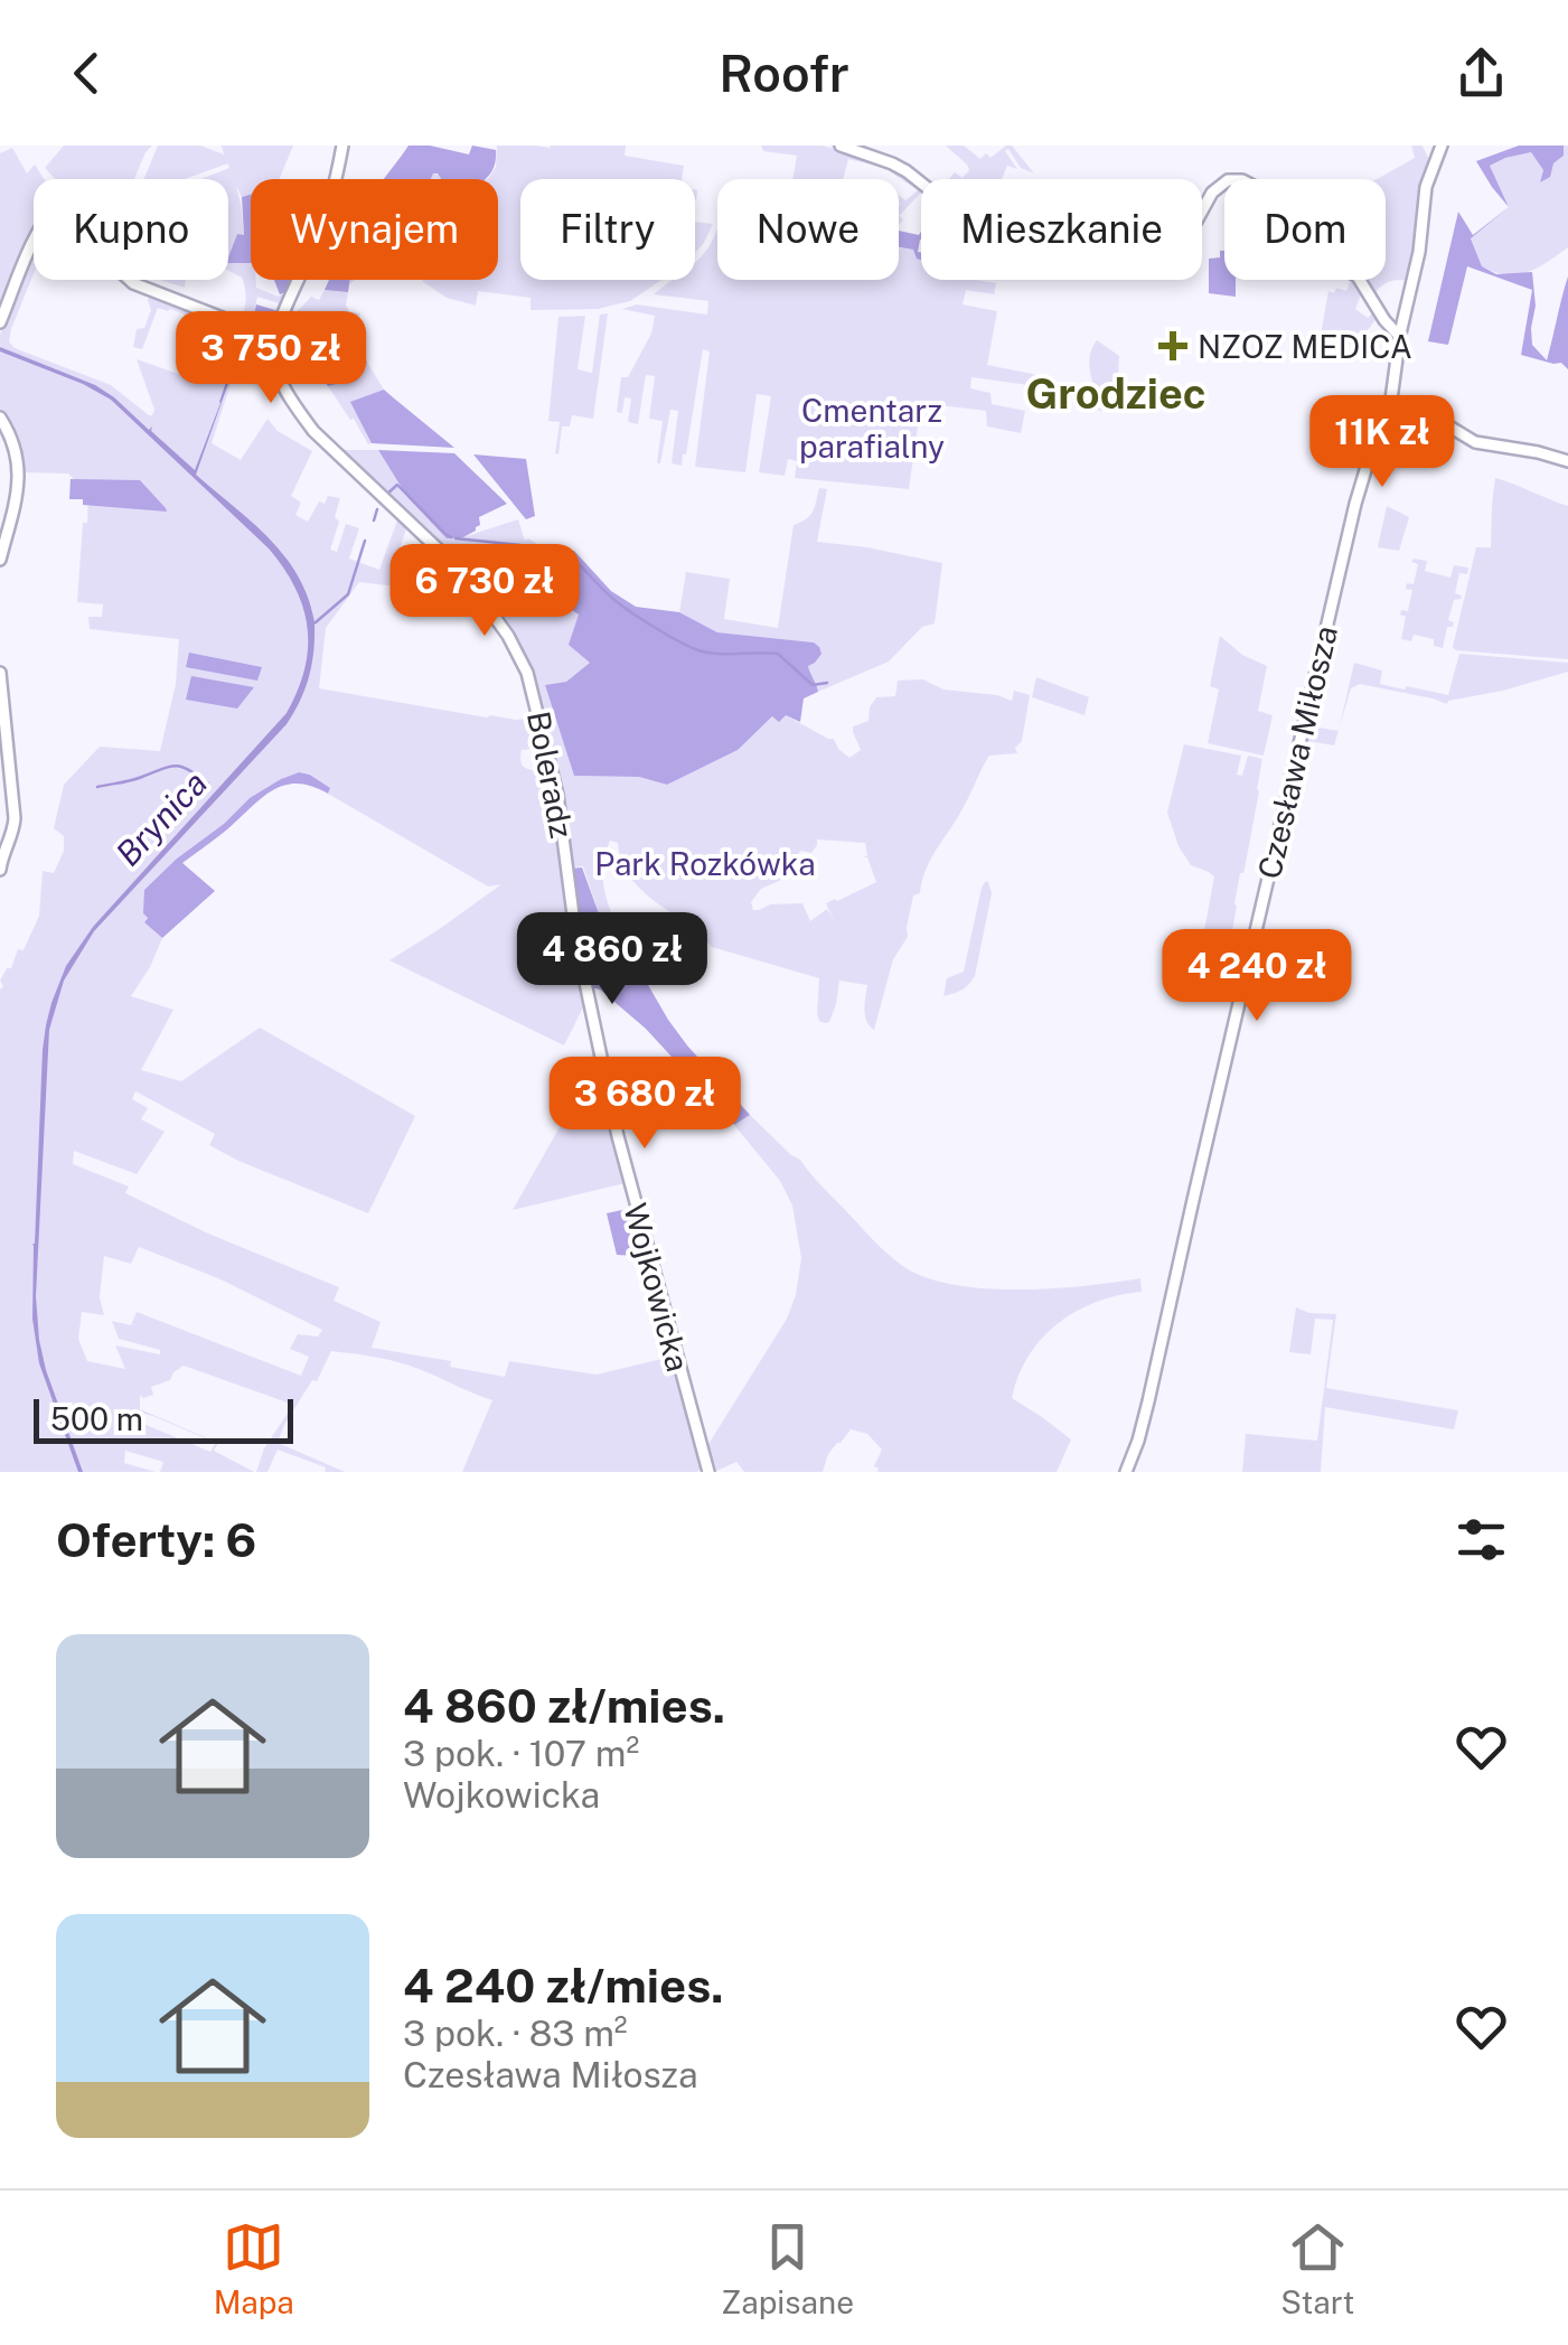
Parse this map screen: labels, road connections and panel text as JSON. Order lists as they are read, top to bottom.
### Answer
{
  "streets": {
    "street": ["Czesława Miłosza", "Boleradz", "Wojkowicka"]
  },
  "crossings": [
    ["Boleradz", "Wojkowicka"]
  ],
  "districts": ["Grodziec"],
  "water": ["Brynica"],
  "parks": ["Cmentarz parafialny", "Park Rozkówka"],
  "places": {
    "health": ["NZOZ MEDICA"]
  },
  "scale_bar": "500 m",
  "page": {
    "header": "Roofr",
    "chip": [
      "Kupno",
      "Wynajem",
      "Filtry",
      "Nowe",
      "Mieszkanie",
      "Dom"
    ],
    "price": [
      "3 750 zł",
      "11K zł",
      "6 730 zł",
      "4 860 zł",
      "4 240 zł",
      "3 680 zł"
    ],
    "scale": "500 m",
    "heading": "Oferty: 6",
    "list": [
      {
        "name": "4 860 zł/mies.",
        "note": "3 pok. · 107 m² · Wojkowicka"
      },
      {
        "name": "4 240 zł/mies.",
        "note": "3 pok. · 83 m² · Czesława Miłosza"
      }
    ],
    "tabs": ["Mapa", "Zapisane", "Start"]
  }
}
